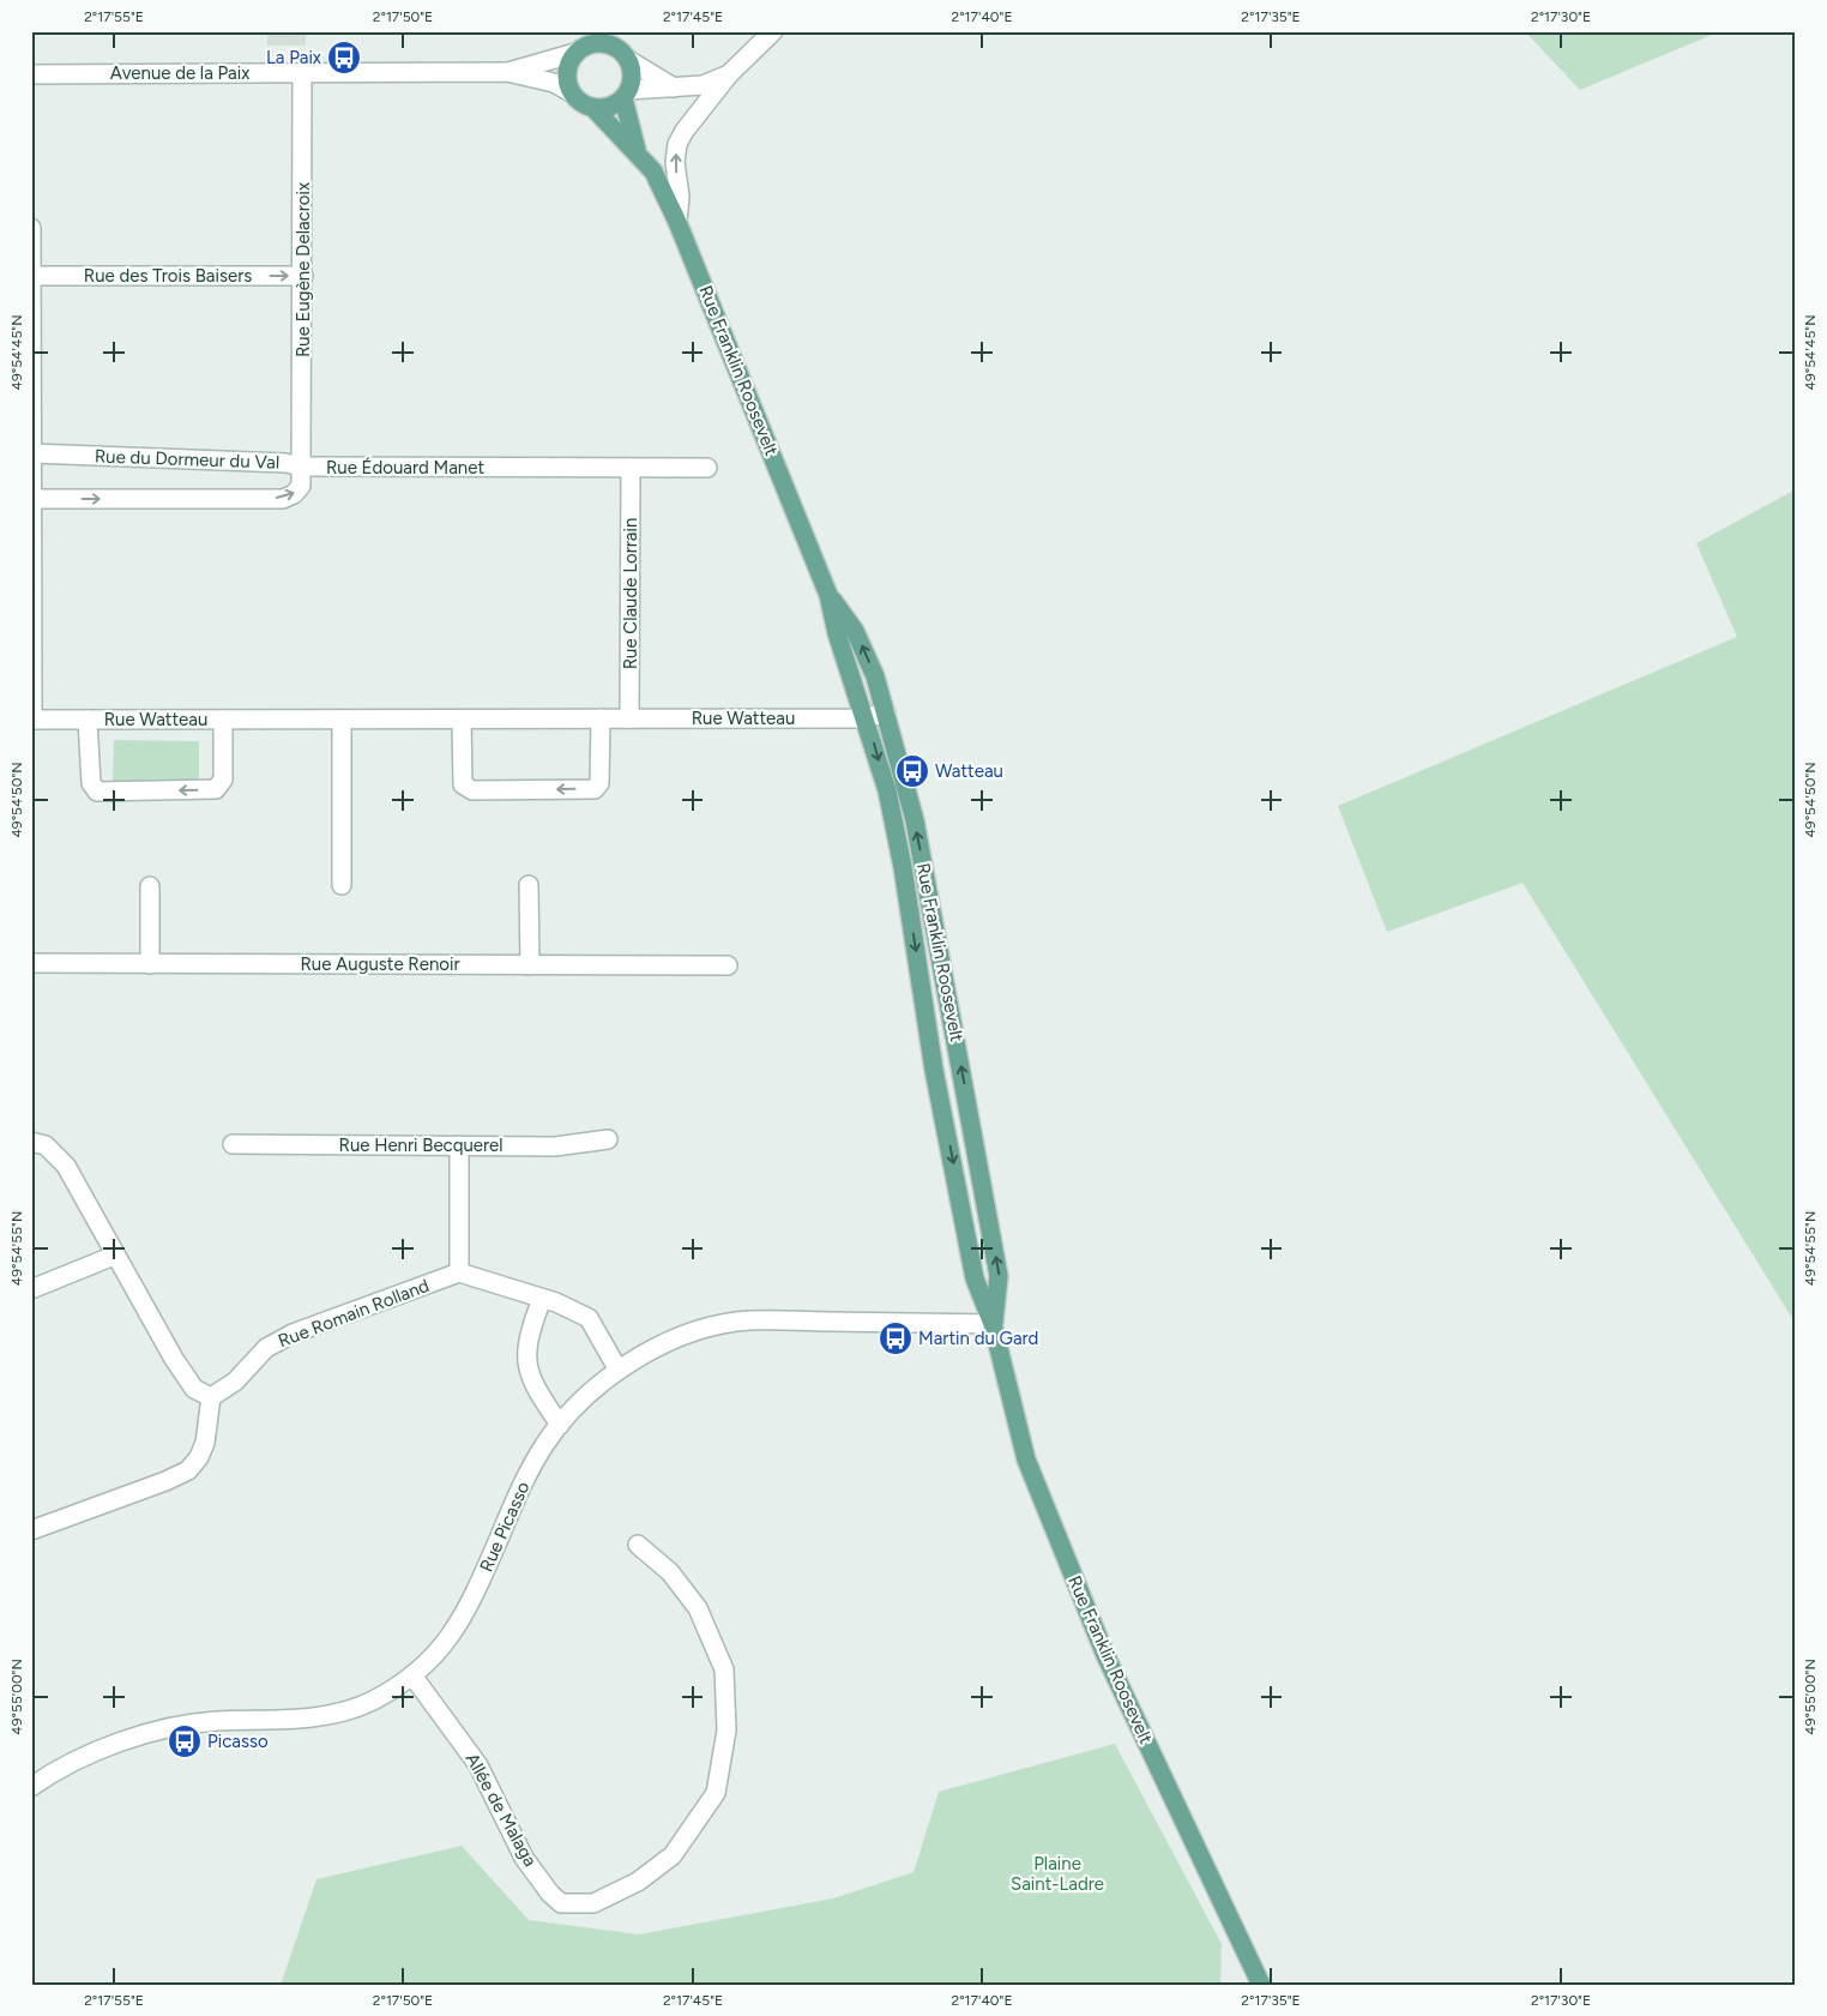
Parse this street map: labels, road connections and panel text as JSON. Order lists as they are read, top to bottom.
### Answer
{
  "streets": {
    "main road": ["Rue Franklin Roosevelt"],
    "street": [
      "Avenue de la Paix",
      "Rue Eugène Delacroix",
      "Rue des Trois Baisers",
      "Rue du Dormeur du Val",
      "Rue Édouard Manet",
      "Rue Claude Lorrain",
      "Rue Watteau",
      "Rue Auguste Renoir",
      "Rue Henri Becquerel",
      "Rue Romain Rolland",
      "Rue Picasso",
      "Allée de Malaga"
    ]
  },
  "crossings": [
    ["Avenue de la Paix", "Rue Eugène Delacroix"],
    ["Avenue de la Paix", "Rue Franklin Roosevelt"],
    ["Rue Eugène Delacroix", "Rue des Trois Baisers"],
    ["Rue Eugène Delacroix", "Rue du Dormeur du Val"],
    ["Rue Eugène Delacroix", "Rue Édouard Manet"],
    ["Rue Franklin Roosevelt", "Rue Watteau"],
    ["Rue Franklin Roosevelt", "Rue Picasso"],
    ["Rue du Dormeur du Val", "Rue Édouard Manet"],
    ["Rue Édouard Manet", "Rue Claude Lorrain"],
    ["Rue Claude Lorrain", "Rue Watteau"],
    ["Rue Picasso", "Allée de Malaga"]
  ],
  "one_way": ["Rue des Trois Baisers"],
  "parks": ["Plaine Saint-Ladre"],
  "places": {
    "bus stop": [
      "La Paix",
      "Watteau",
      "Martin du Gard",
      "Picasso"
    ]
  },
  "coordinates": [
    "2°17'55\"E",
    "2°17'50\"E",
    "2°17'45\"E",
    "2°17'40\"E",
    "2°17'35\"E",
    "2°17'30\"E",
    "49°54'45\"N",
    "49°54'50\"N",
    "49°54'55\"N",
    "49°55'00\"N"
  ]
}
